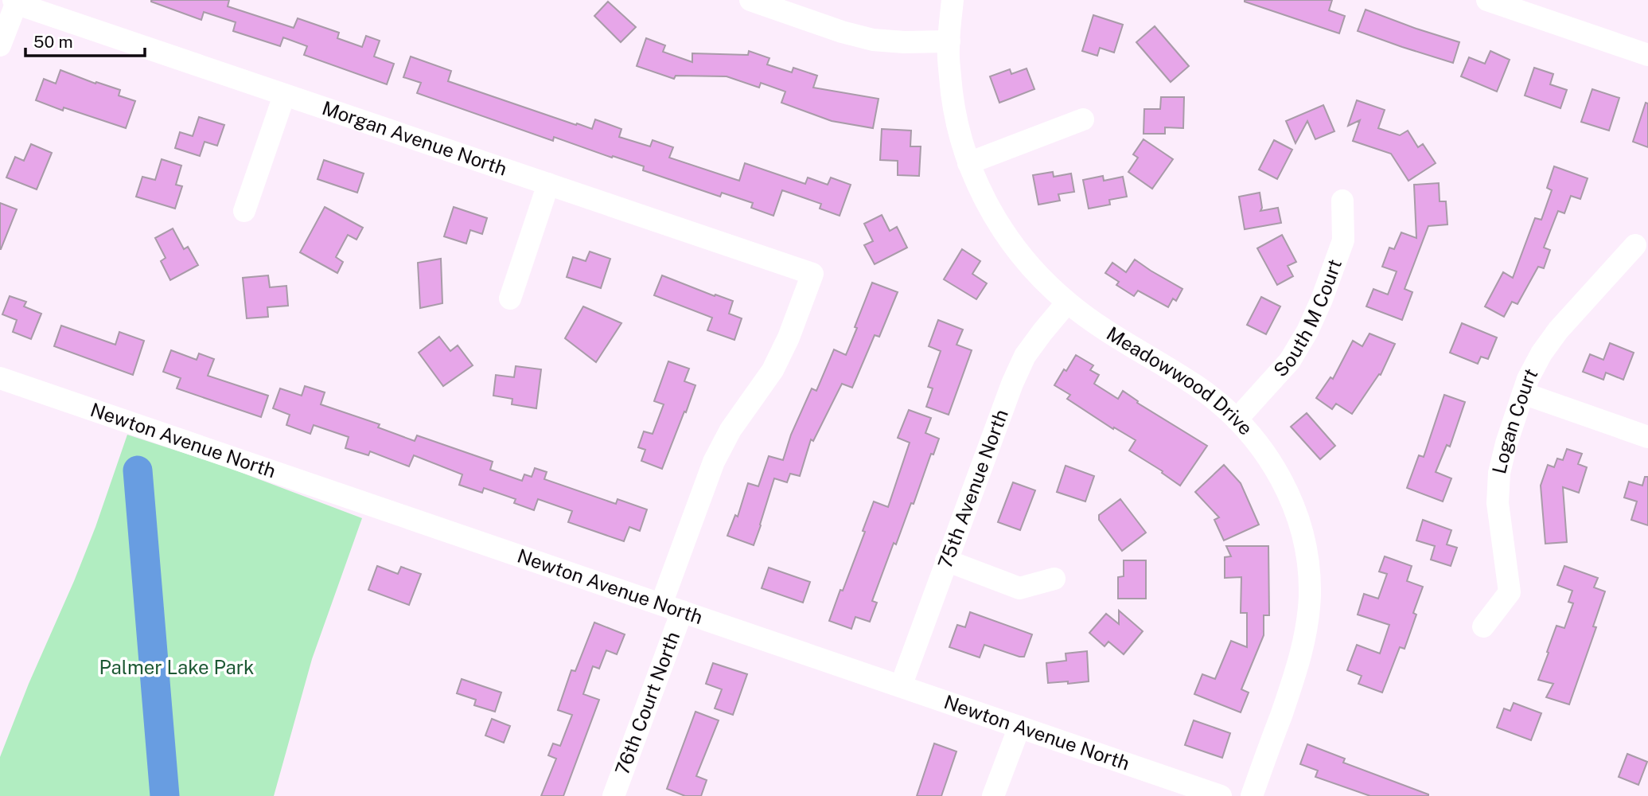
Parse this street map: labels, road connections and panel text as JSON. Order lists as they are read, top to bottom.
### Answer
{
  "streets": {
    "street": [
      "Morgan Avenue North",
      "South M Court",
      "Meadowwood Drive",
      "Logan Court",
      "Newton Avenue North",
      "75th Avenue North",
      "76th Court North"
    ]
  },
  "crossings": [
    ["Morgan Avenue North", "Newton Avenue North"],
    ["South M Court", "Meadowwood Drive"],
    ["Meadowwood Drive", "75th Avenue North"],
    ["Newton Avenue North", "75th Avenue North"],
    ["Newton Avenue North", "76th Court North"]
  ],
  "parks": ["Palmer Lake Park"],
  "scale_bar": "50 m"
}
